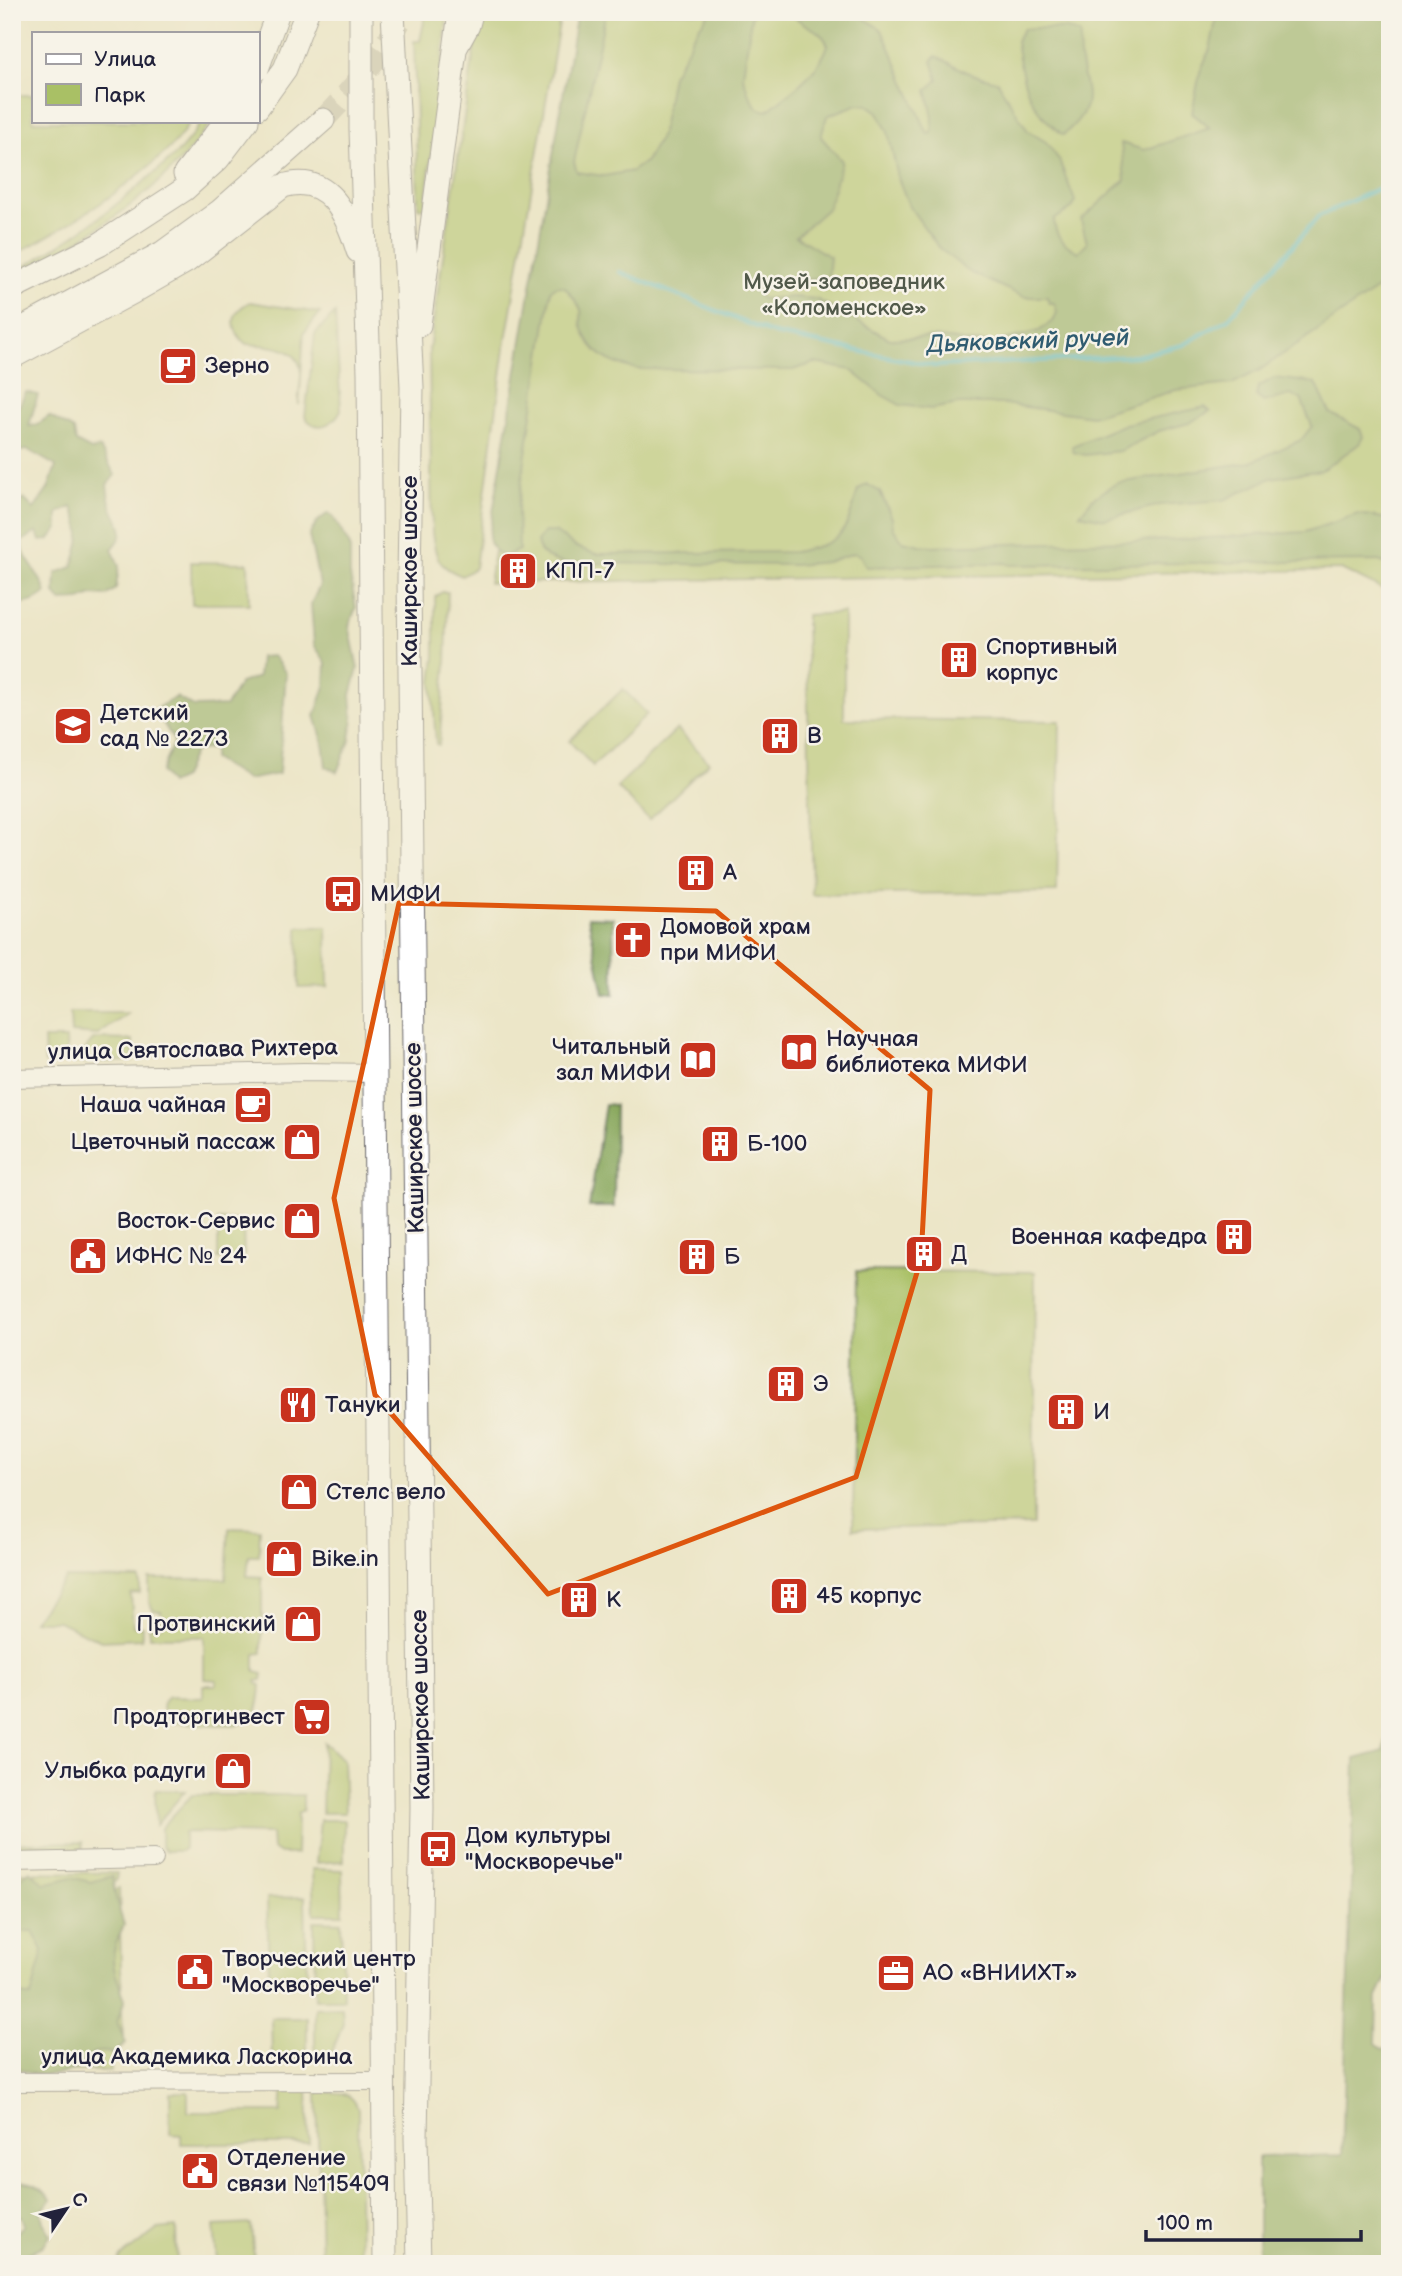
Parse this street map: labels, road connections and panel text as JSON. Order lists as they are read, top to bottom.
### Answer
{
  "streets": {
    "main road": ["Каширское шоссе"],
    "street": ["улица Святослава Рихтера", "улица Академика Ласкорина"]
  },
  "crossings": [
    ["Каширское шоссе", "улица Святослава Рихтера"],
    ["Каширское шоссе", "улица Академика Ласкорина"]
  ],
  "water": ["Дьяковский ручей"],
  "parks": ["Музей-заповедник «Коломенское»"],
  "places": {
    "cafe": ["Зерно", "Наша чайная"],
    "building": [
      "КПП-7",
      "Спортивный корпус",
      "В",
      "А",
      "Б-100",
      "Военная кафедра",
      "Д",
      "Б",
      "Э",
      "И",
      "45 корпус",
      "К"
    ],
    "school or university": ["Детский сад № 2273"],
    "bus stop": ["МИФИ", "Дом культуры \"Москворечье\""],
    "church": ["Домовой храм при МИФИ"],
    "library": ["Научная библиотека МИФИ", "Читальный зал МИФИ"],
    "shop": [
      "Цветочный пассаж",
      "Восток-Сервис",
      "Стелс вело",
      "Bike.in",
      "Протвинский",
      "Улыбка радуги"
    ],
    "public building": ["ИФНС № 24", "Творческий центр \"Москворечье\"", "Отделение связи №115409"],
    "restaurant": ["Тануки"],
    "supermarket": ["Продторгинвест"],
    "office": ["АО «ВНИИХТ»"]
  },
  "legend": ["Улица", "Парк"],
  "scale_bar": "100 m",
  "north": "top right"
}
